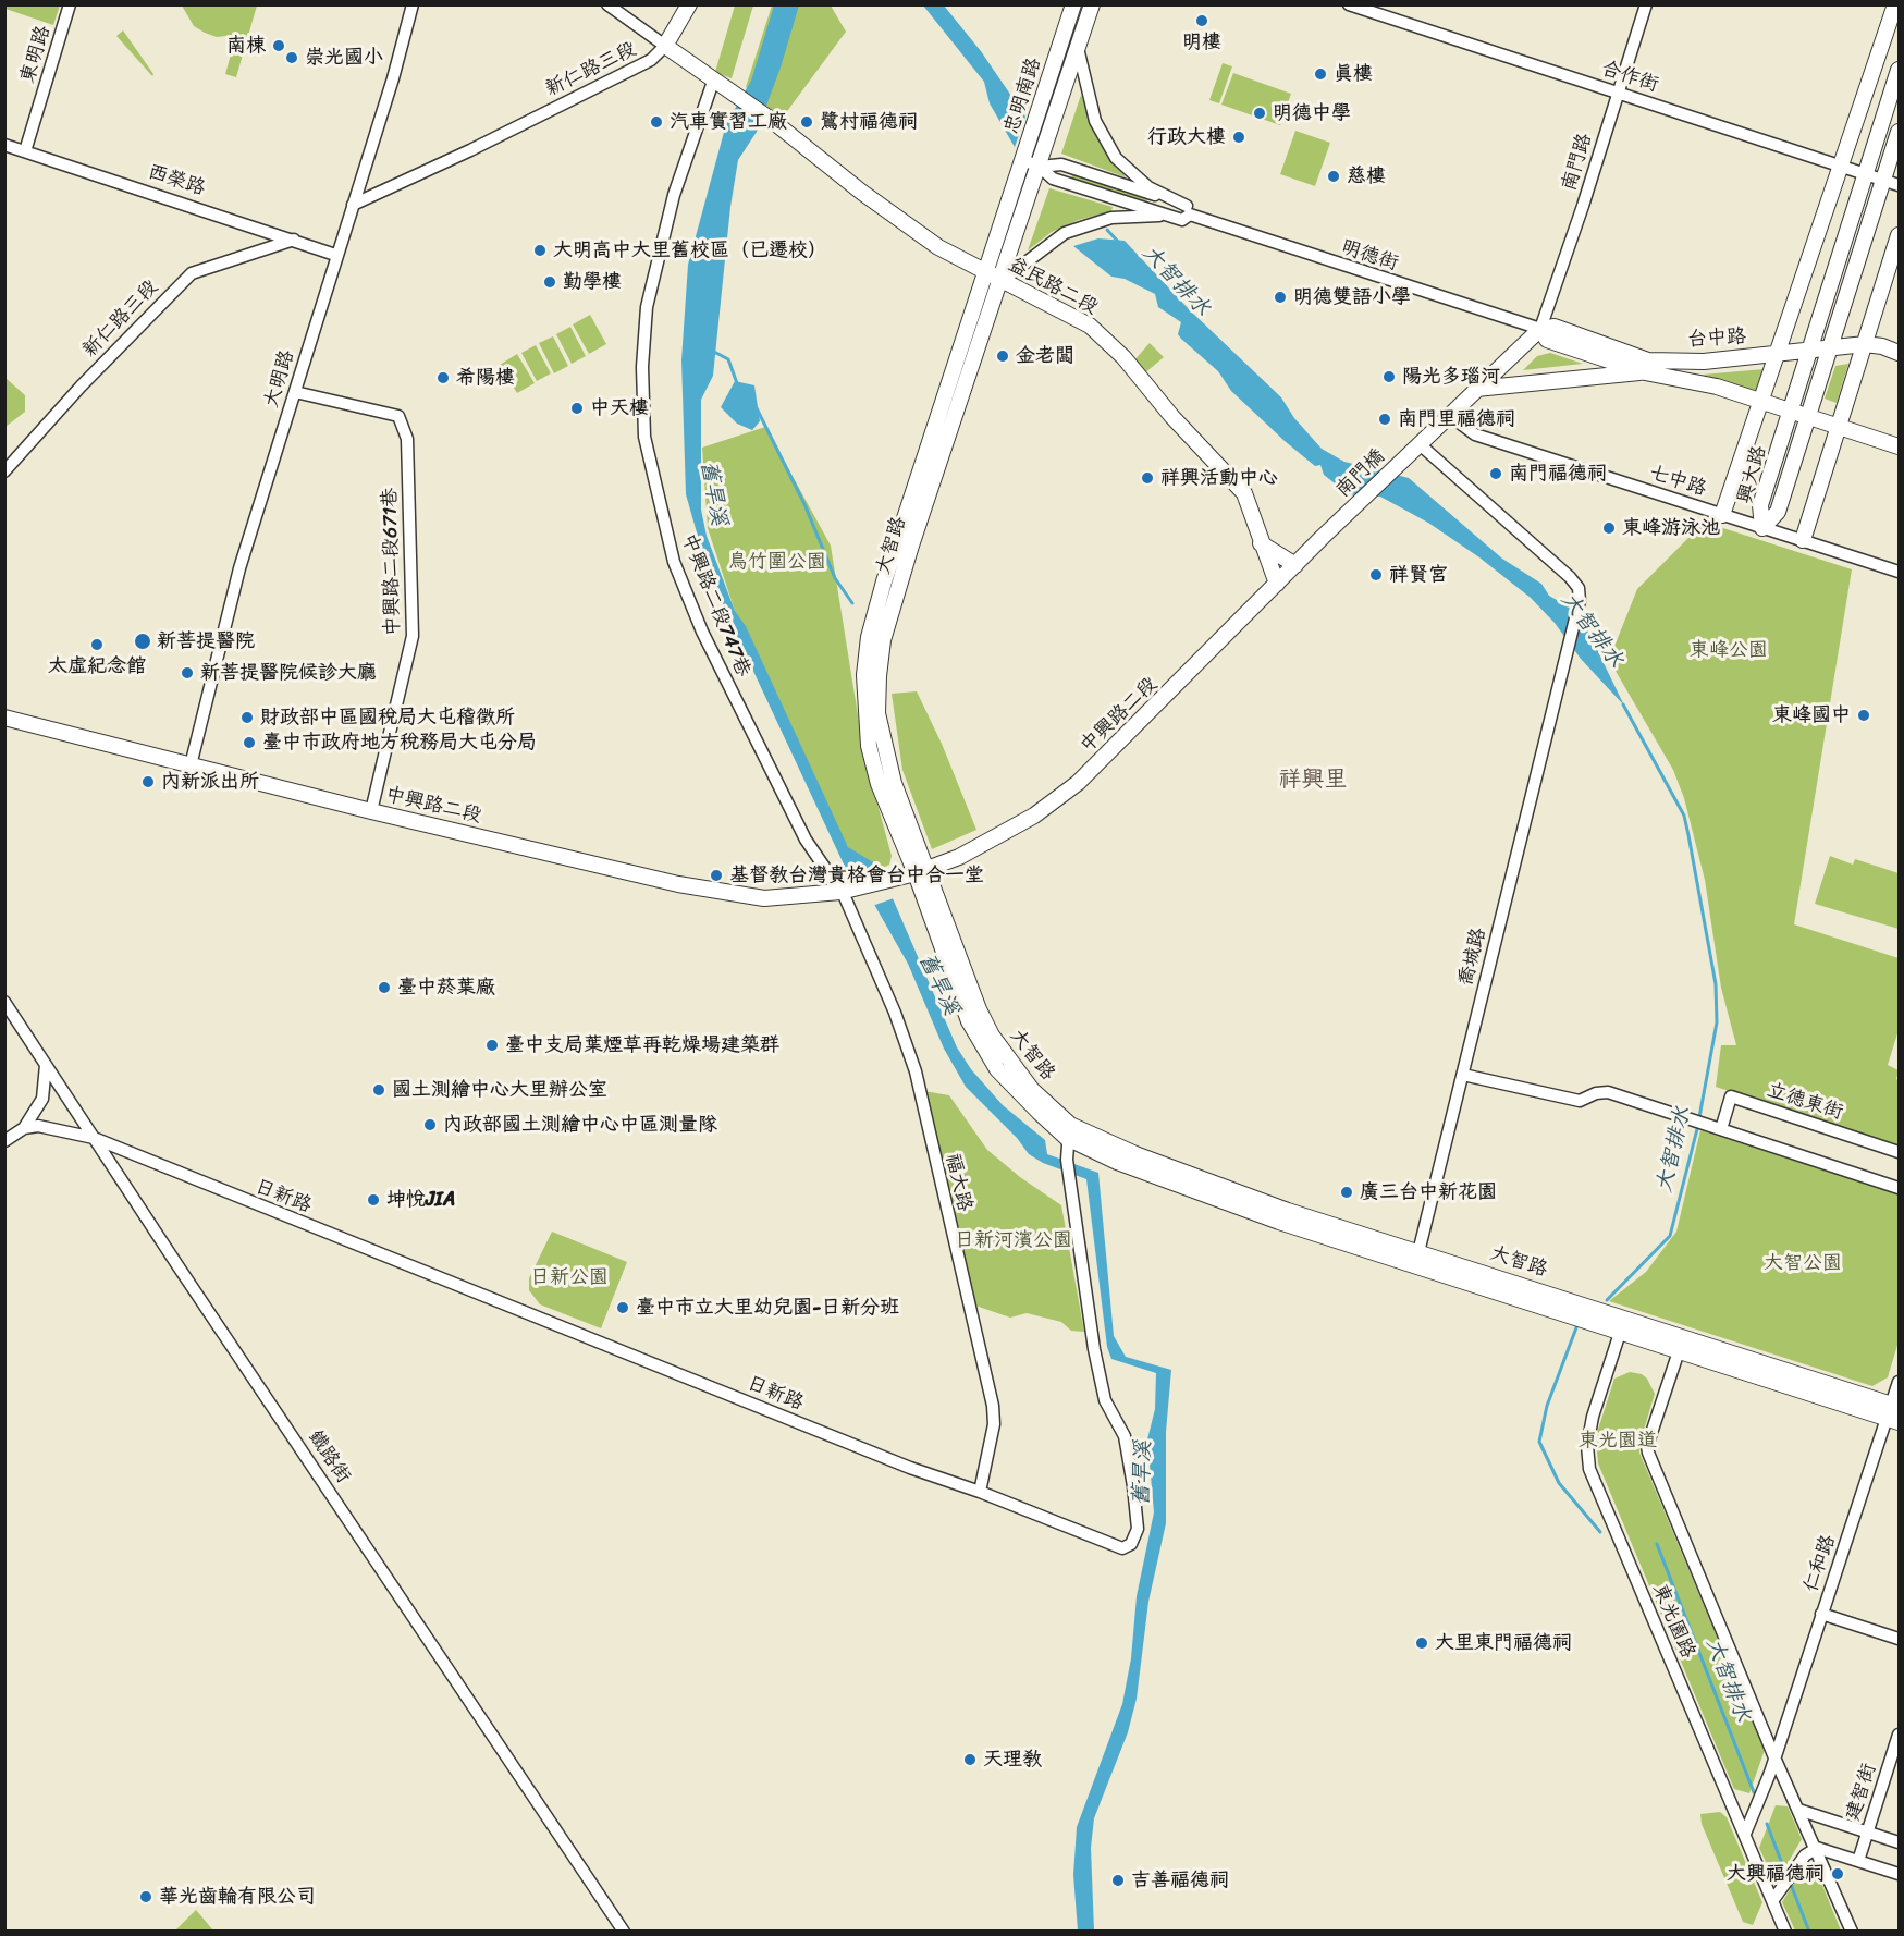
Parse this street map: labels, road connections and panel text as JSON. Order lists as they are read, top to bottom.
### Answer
{
  "streets": {
    "street": [
      "東明路",
      "新仁路三段",
      "合作街",
      "忠明南路",
      "南門路",
      "西榮路",
      "明德街",
      "益民路二段",
      "台中路",
      "大明路",
      "南門橋",
      "興大路",
      "七中路",
      "大智路",
      "中興路二段671巷",
      "中興路二段747巷",
      "中興路二段",
      "喬城路",
      "立德東街",
      "福大路",
      "日新路",
      "鐵路街",
      "仁和路",
      "東光園路",
      "建智街"
    ]
  },
  "crossings": [
    ["東明路", "西榮路"],
    ["新仁路三段", "西榮路"],
    ["新仁路三段", "大明路"],
    ["合作街", "南門路"],
    ["合作街", "興大路"],
    ["忠明南路", "明德街"],
    ["忠明南路", "大智路"],
    ["南門路", "明德街"],
    ["南門路", "台中路"],
    ["西榮路", "大明路"],
    ["明德街", "台中路"],
    ["明德街", "大智路"],
    ["益民路二段", "大智路"],
    ["益民路二段", "中興路二段747巷"],
    ["益民路二段", "中興路二段"],
    ["台中路", "興大路"],
    ["大明路", "中興路二段671巷"],
    ["大明路", "中興路二段"],
    ["南門橋", "中興路二段"],
    ["南門橋", "喬城路"],
    ["興大路", "七中路"],
    ["大智路", "中興路二段"],
    ["大智路", "喬城路"],
    ["大智路", "日新路"],
    ["大智路", "仁和路"],
    ["大智路", "東光園路"],
    ["中興路二段671巷", "中興路二段"],
    ["中興路二段747巷", "中興路二段"],
    ["中興路二段747巷", "福大路"],
    ["中興路二段", "福大路"],
    ["福大路", "日新路"],
    ["日新路", "鐵路街"],
    ["仁和路", "東光園路"]
  ],
  "districts": ["祥興里"],
  "water": ["大智排水", "舊旱溪"],
  "parks": [
    "鳥竹圍公園",
    "東峰公園",
    "日新河濱公園",
    "大智公園",
    "日新公園",
    "東光園道"
  ],
  "places": [
    "明樓",
    "南棟",
    "崇光國小",
    "真樓",
    "明德中學",
    "汽車實習工廠",
    "鷺村福德祠",
    "行政大樓",
    "慈樓",
    "大明高中大里舊校區（已遷校）",
    "勤學樓",
    "明德雙語小學",
    "金老闆",
    "陽光多瑙河",
    "希陽樓",
    "中天樓",
    "南門里福德祠",
    "南門福德祠",
    "祥興活動中心",
    "東峰游泳池",
    "祥賢宮",
    "新菩提醫院",
    "太虛紀念館",
    "新菩提醫院候診大廳",
    "東峰國中",
    "財政部中區國稅局大屯稽徵所",
    "臺中市政府地方稅務局大屯分局",
    "內新派出所",
    "基督教台灣貴格會台中合一堂",
    "臺中菸葉廠",
    "臺中支局葉煙草再乾燥場建築群",
    "國土測繪中心大里辦公室",
    "內政部國土測繪中心中區測量隊",
    "廣三台中新花園",
    "坤悅JIA",
    "臺中市立大里幼兒園-日新分班",
    "大里東門福德祠",
    "天理教",
    "大興福德祠",
    "吉善福德祠",
    "華光齒輪有限公司"
  ]
}
